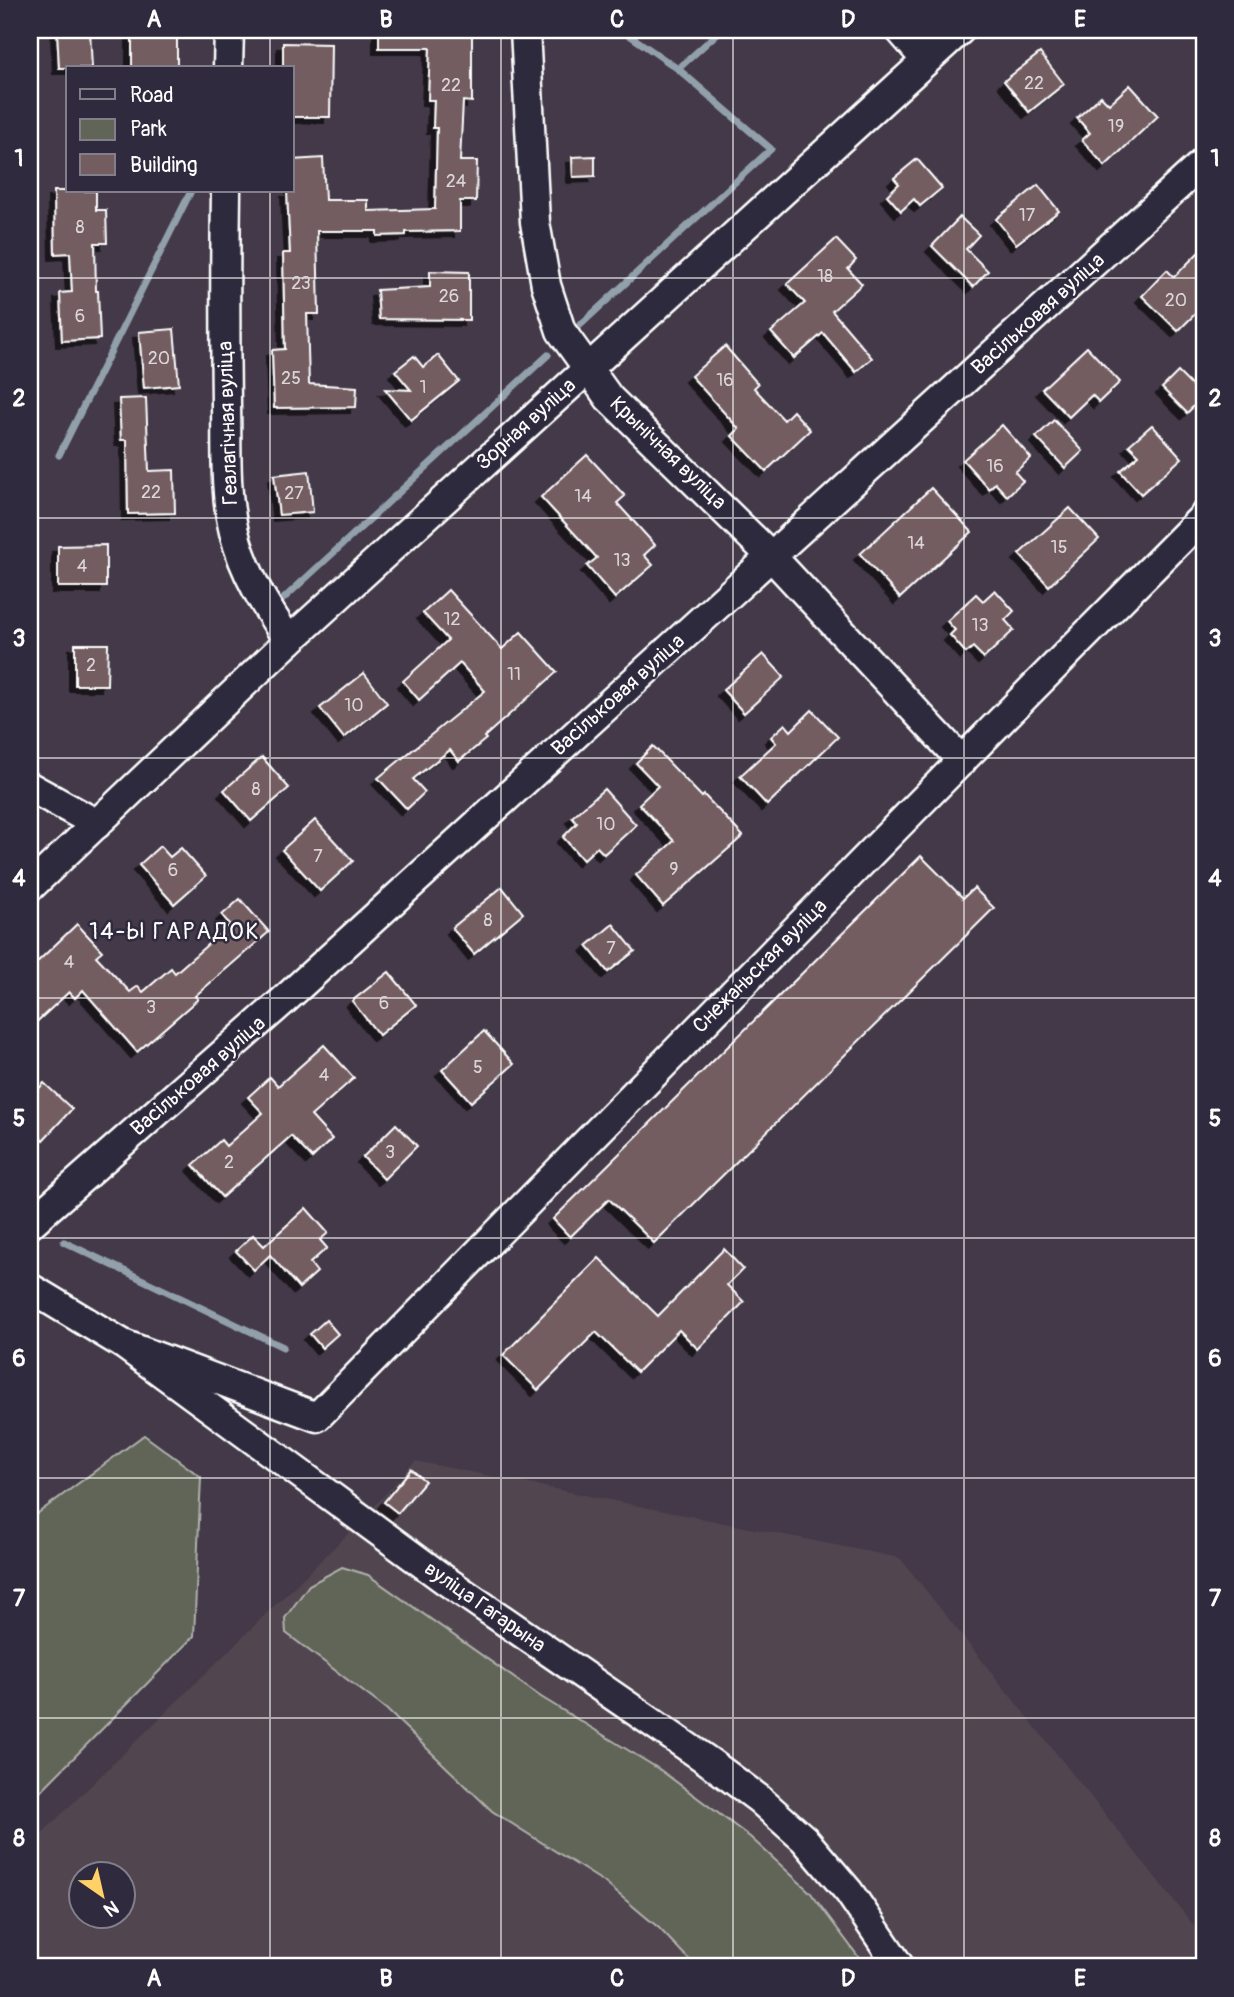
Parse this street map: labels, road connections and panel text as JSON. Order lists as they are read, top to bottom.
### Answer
{
  "streets": {
    "street": [
      "Васільковая вуліца",
      "Геалагічная вуліца",
      "Зорная вуліца",
      "Крынічная вуліца",
      "Снежаньская вуліца",
      "вуліца Гагарына"
    ]
  },
  "crossings": [
    ["Васільковая вуліца", "Крынічная вуліца"],
    ["Геалагічная вуліца", "Зорная вуліца"],
    ["Зорная вуліца", "Крынічная вуліца"],
    ["Крынічная вуліца", "Снежаньская вуліца"],
    ["Снежаньская вуліца", "вуліца Гагарына"]
  ],
  "districts": ["14-Ы ГАРАДОК"],
  "house_numbers": [
    "22",
    "22",
    "19",
    "24",
    "17",
    "8",
    "18",
    "23",
    "26",
    "20",
    "6",
    "20",
    "25",
    "16",
    "1",
    "16",
    "22",
    "27",
    "14",
    "14",
    "15",
    "13",
    "4",
    "12",
    "13",
    "2",
    "11",
    "10",
    "8",
    "10",
    "7",
    "9",
    "6",
    "8",
    "7",
    "4",
    "6",
    "3",
    "5",
    "4",
    "3",
    "2"
  ],
  "legend": ["Road", "Park", "Building"],
  "north": "bottom right",
  "grid": {
    "columns": [
      "A",
      "B",
      "C",
      "D",
      "E"
    ],
    "rows": [
      "1",
      "2",
      "3",
      "4",
      "5",
      "6",
      "7",
      "8"
    ]
  }
}
